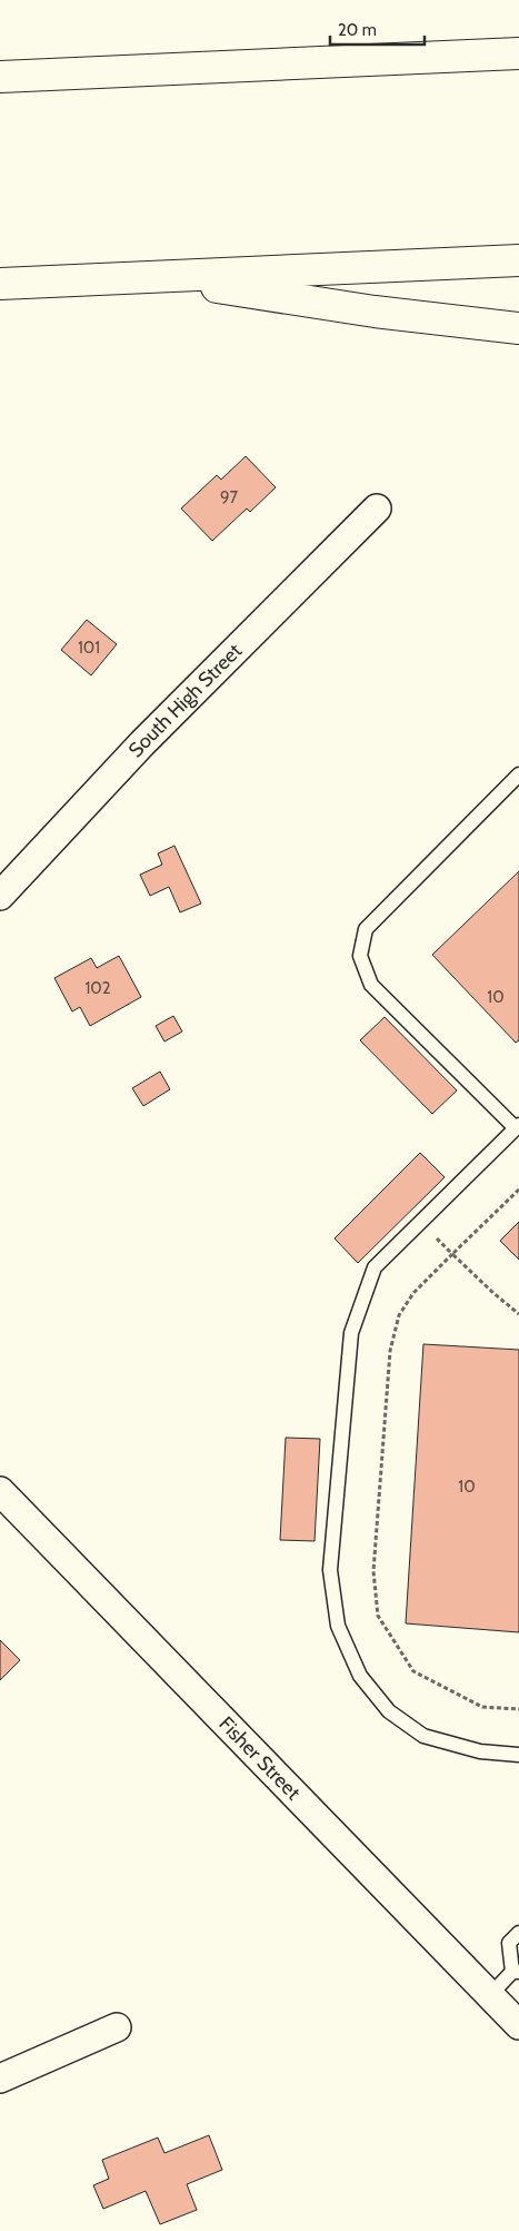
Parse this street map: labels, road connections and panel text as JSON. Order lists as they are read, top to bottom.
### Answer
{
  "streets": {
    "street": ["South High Street", "Fisher Street"]
  },
  "house_numbers": [
    "97",
    "101",
    "102",
    "10",
    "10"
  ],
  "scale_bar": "20 m"
}
